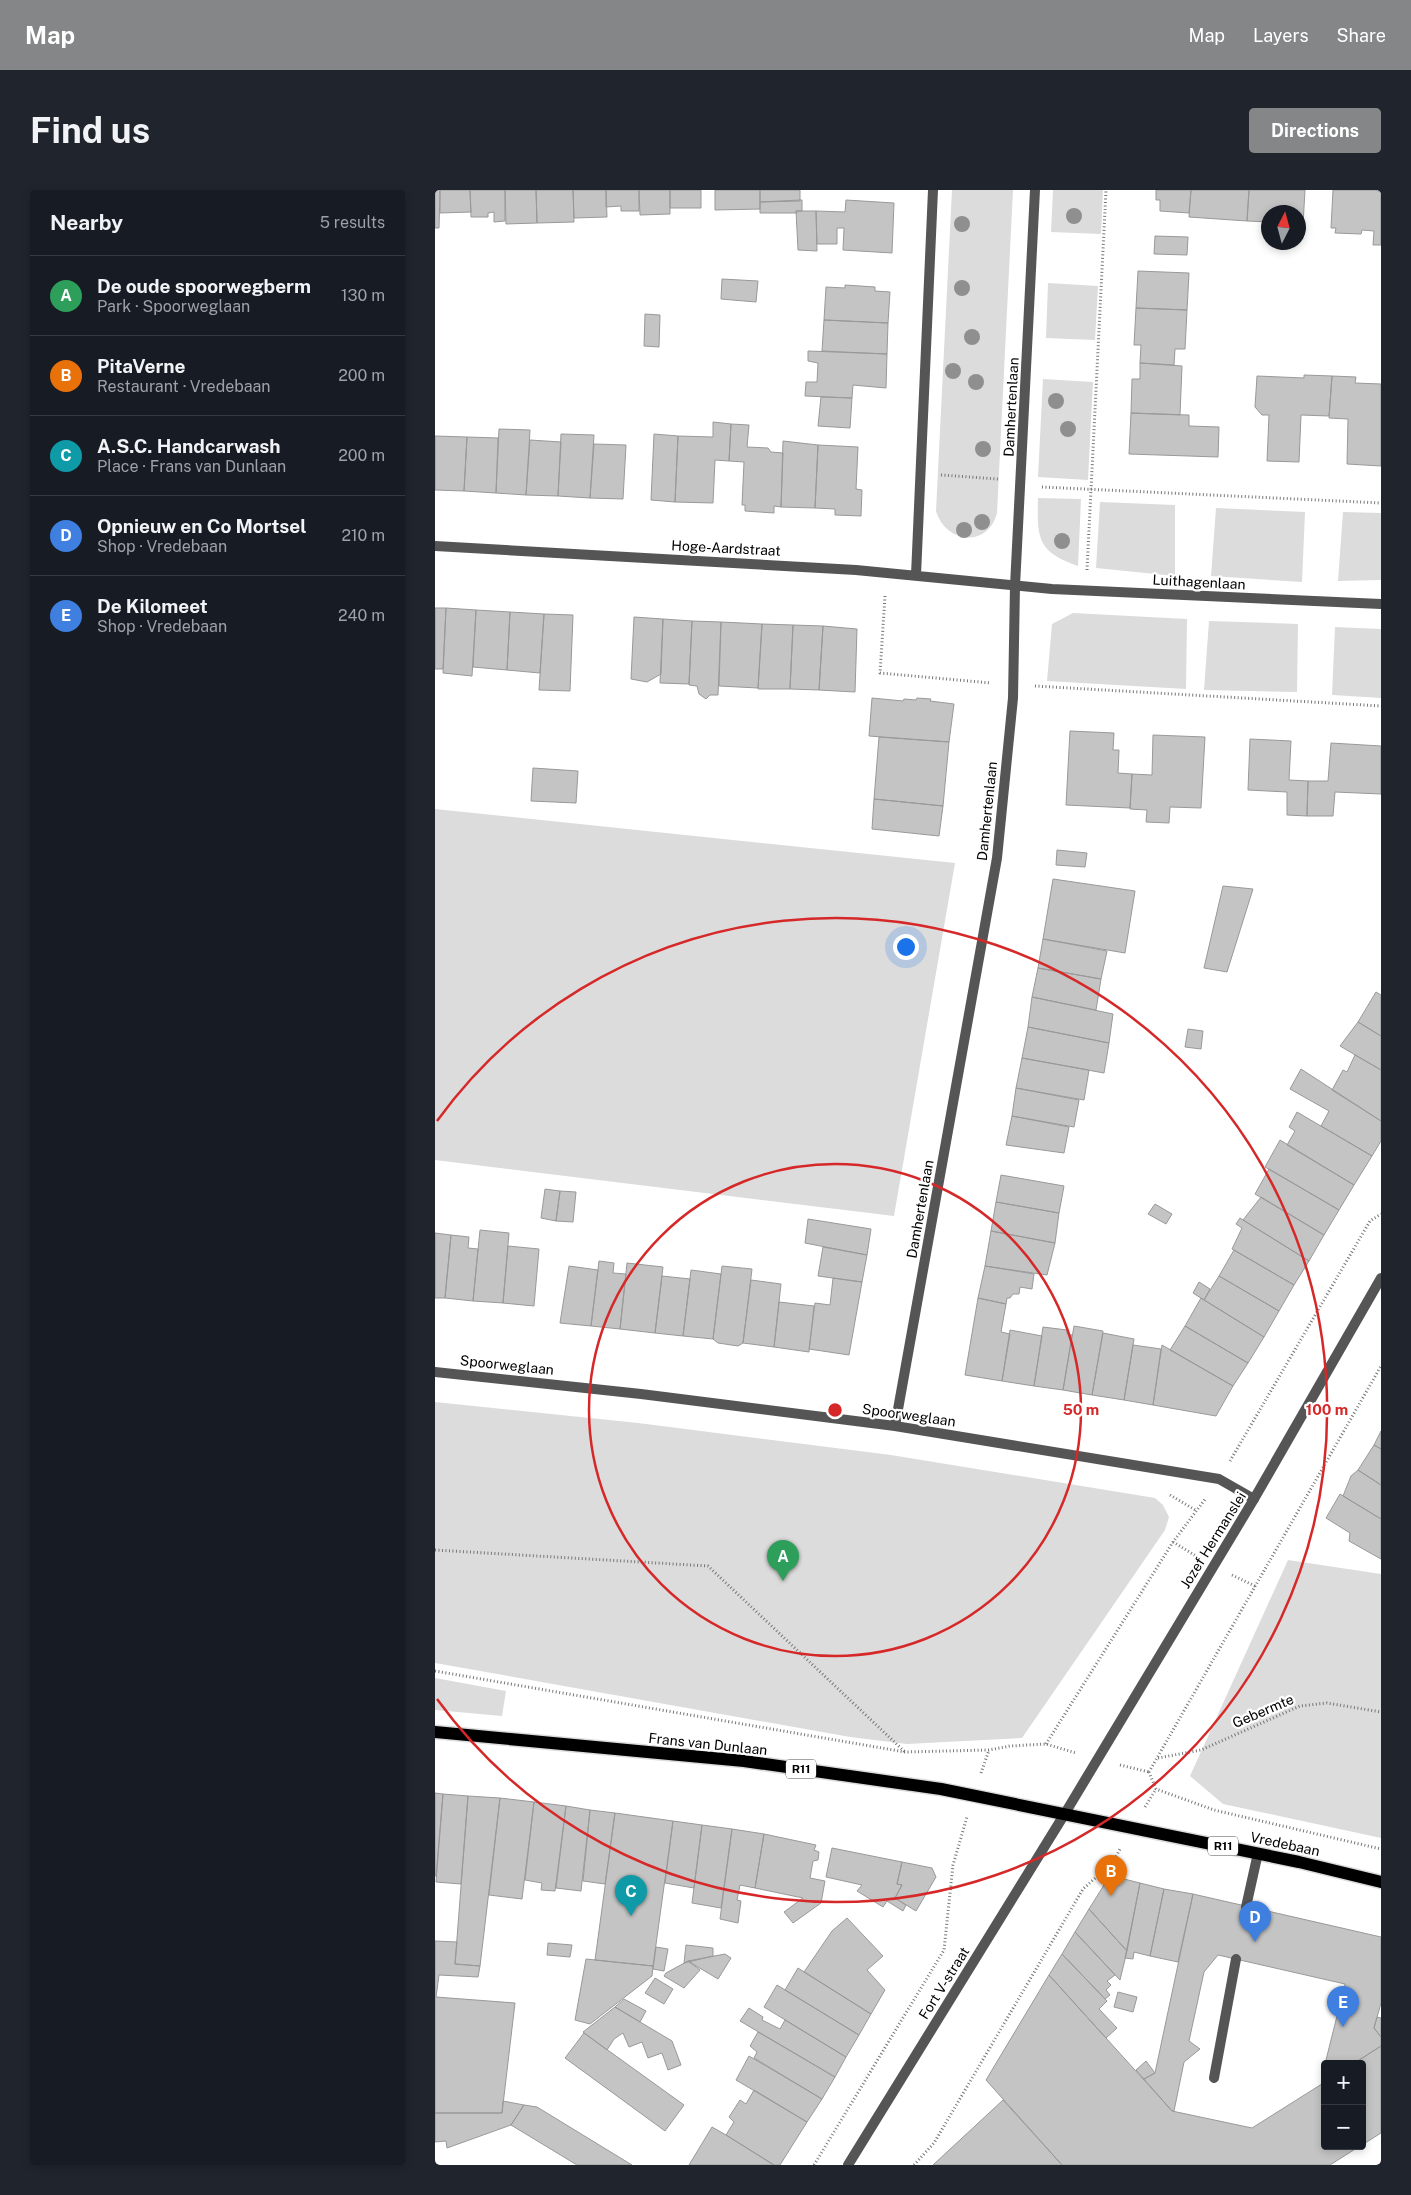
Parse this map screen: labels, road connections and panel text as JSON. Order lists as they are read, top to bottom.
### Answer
{
  "streets": {
    "main road": ["Frans van Dunlaan", "R11", "Vredebaan"],
    "street": [
      "Damhertenlaan",
      "Hoge-Aardstraat",
      "Luithagenlaan",
      "Spoorweglaan",
      "Jozef Hermanslei",
      "Fort V-straat"
    ],
    "path": ["Gebermte"]
  },
  "crossings": [
    ["Damhertenlaan", "Hoge-Aardstraat"],
    ["Damhertenlaan", "Luithagenlaan"],
    ["Damhertenlaan", "Spoorweglaan"],
    ["Hoge-Aardstraat", "Luithagenlaan"],
    ["Spoorweglaan", "Jozef Hermanslei"],
    ["Jozef Hermanslei", "Frans van Dunlaan"],
    ["Jozef Hermanslei", "Vredebaan"],
    ["Jozef Hermanslei", "Fort V-straat"],
    ["Frans van Dunlaan", "Vredebaan"],
    ["Frans van Dunlaan", "Fort V-straat"],
    ["Vredebaan", "Fort V-straat"]
  ],
  "north": "top",
  "page": {
    "header": "Map",
    "nav": ["Map", "Layers", "Share"],
    "buttons": "Directions",
    "title": "Find us",
    "heading": ["Nearby", "5 results"],
    "list": [
      {
        "mark": "A",
        "name": "De oude spoorwegberm",
        "note": "Park · Spoorweglaan",
        "value": "130 m"
      },
      {
        "mark": "B",
        "name": "PitaVerne",
        "note": "Restaurant · Vredebaan",
        "value": "200 m"
      },
      {
        "mark": "C",
        "name": "A.S.C. Handcarwash",
        "note": "Place · Frans van Dunlaan",
        "value": "200 m"
      },
      {
        "mark": "D",
        "name": "Opnieuw en Co Mortsel",
        "note": "Shop · Vredebaan",
        "value": "210 m"
      },
      {
        "mark": "E",
        "name": "De Kilomeet",
        "note": "Shop · Vredebaan",
        "value": "240 m"
      }
    ],
    "pins": [
      "A",
      "B",
      "C",
      "D",
      "E"
    ],
    "map_buttons": ["+", "−"]
  },
  "rings": ["50 m", "100 m"]
}
